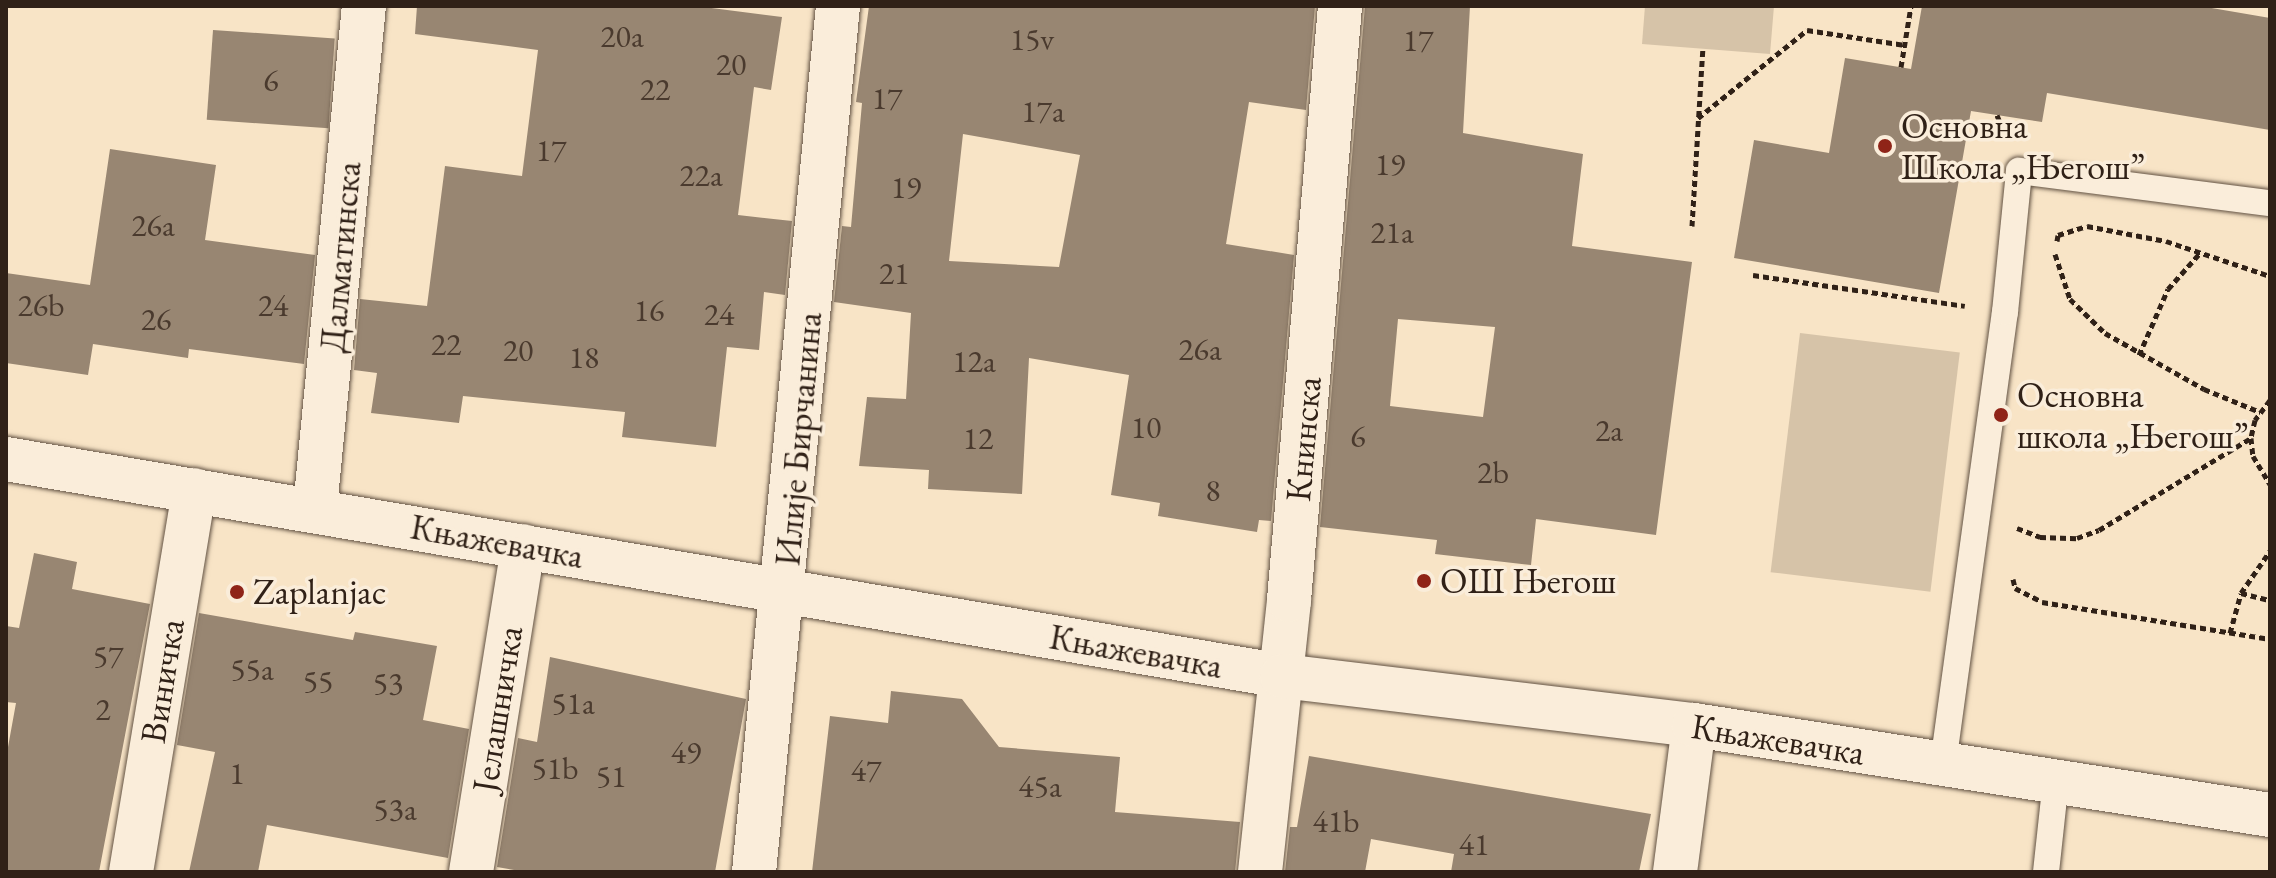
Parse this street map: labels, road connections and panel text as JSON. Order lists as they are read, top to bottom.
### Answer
{
  "streets": {
    "street": [
      "Далматинска",
      "Илије Бирчанина",
      "Книнска",
      "Књажевачка",
      "Виничка",
      "Јелашничка"
    ]
  },
  "crossings": [
    ["Далматинска", "Књажевачка"],
    ["Илије Бирчанина", "Књажевачка"],
    ["Книнска", "Књажевачка"],
    ["Књажевачка", "Виничка"],
    ["Књажевачка", "Јелашничка"]
  ],
  "places": [
    "Основна Школа „Његош”",
    "Основна школа „Његош”",
    "ОШ Његош",
    "Zaplanjac"
  ],
  "house_numbers": [
    "20a",
    "15v",
    "17",
    "20",
    "6",
    "22",
    "17",
    "17a",
    "17",
    "19",
    "22a",
    "19",
    "26a",
    "21a",
    "21",
    "26b",
    "24",
    "16",
    "24",
    "26",
    "22",
    "26a",
    "20",
    "18",
    "12a",
    "10",
    "2a",
    "6",
    "12",
    "2b",
    "8",
    "57",
    "55a",
    "55",
    "53",
    "51a",
    "2",
    "49",
    "51b",
    "47",
    "1",
    "51",
    "45a",
    "53a",
    "41b",
    "41"
  ]
}
